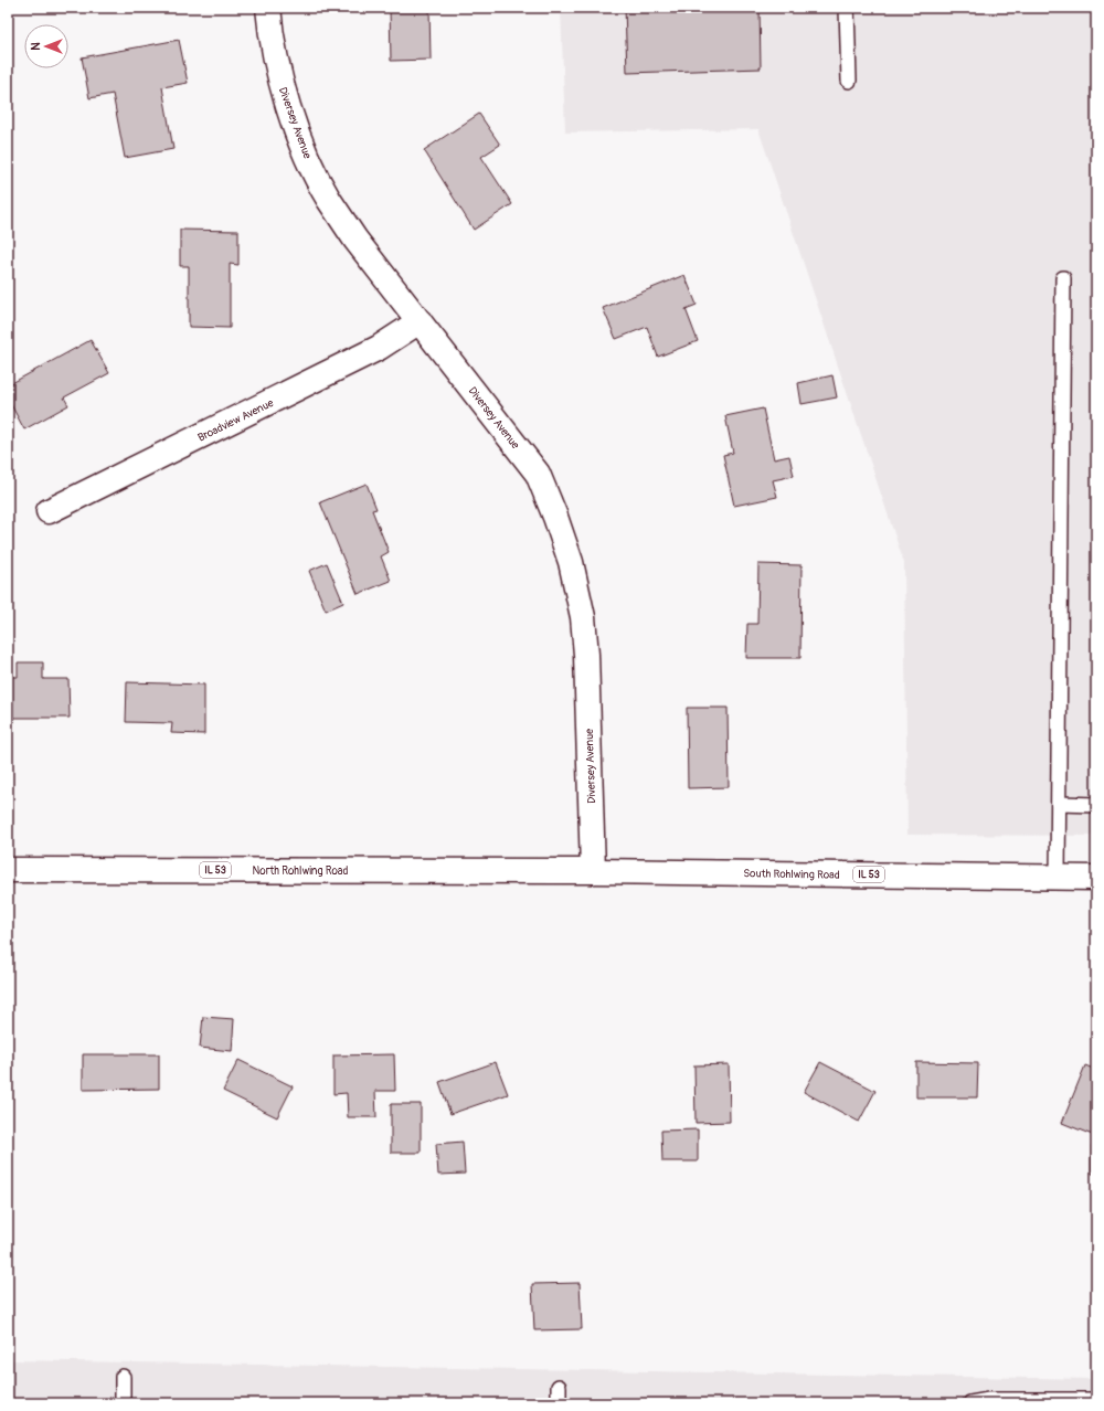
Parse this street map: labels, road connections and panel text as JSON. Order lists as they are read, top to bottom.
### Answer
{
  "streets": {
    "street": [
      "Diversey Avenue",
      "Broadview Avenue",
      "IL 53",
      "North Rohlwing Road",
      "South Rohlwing Road"
    ]
  },
  "crossings": [
    ["Diversey Avenue", "Broadview Avenue"],
    ["Diversey Avenue", "North Rohlwing Road"],
    ["Diversey Avenue", "South Rohlwing Road"],
    ["North Rohlwing Road", "South Rohlwing Road"]
  ],
  "north": "left"
}
